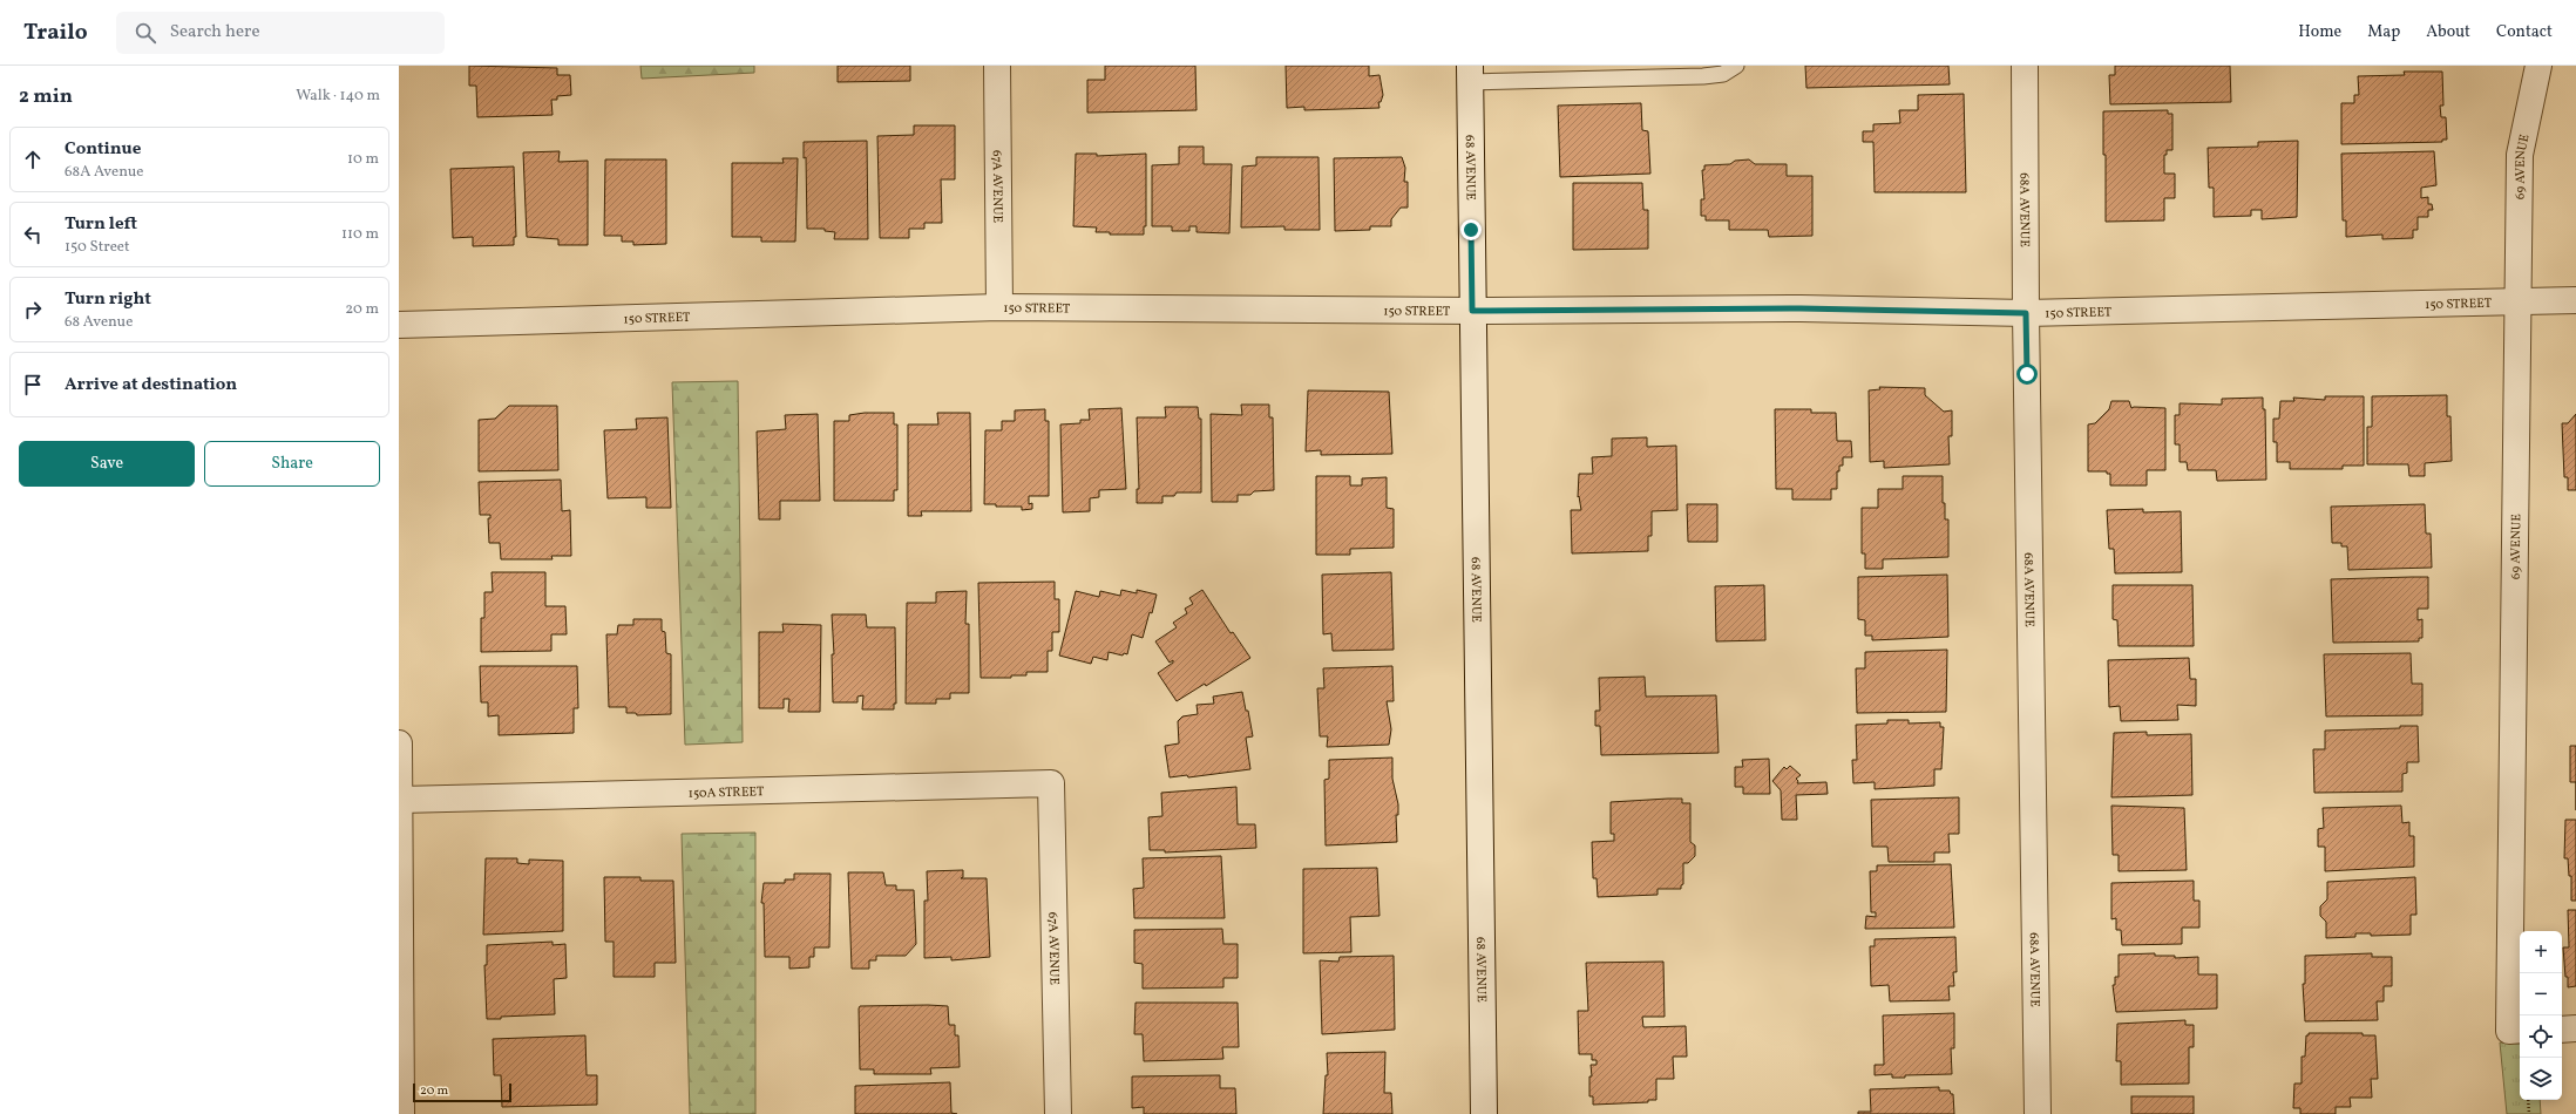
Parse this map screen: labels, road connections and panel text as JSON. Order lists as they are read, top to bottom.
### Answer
{
  "streets": {
    "street": [
      "68 AVENUE",
      "69 AVENUE",
      "67A AVENUE",
      "68A AVENUE",
      "150 STREET",
      "150A STREET"
    ]
  },
  "crossings": [
    ["68 AVENUE", "150 STREET"],
    ["69 AVENUE", "150 STREET"],
    ["67A AVENUE", "150 STREET"],
    ["67A AVENUE", "150A STREET"],
    ["68A AVENUE", "150 STREET"]
  ],
  "scale_bar": "20 m",
  "page": {
    "header": "Trailo",
    "search": "Search here",
    "nav": [
      "Home",
      "Map",
      "About",
      "Contact"
    ],
    "heading": ["2 min", "Walk · 140 m"],
    "list": [
      ["Continue", "68A Avenue", "10 m"],
      ["Turn left", "150 Street", "110 m"],
      ["Turn right", "68 Avenue", "20 m"],
      "Arrive at destination"
    ],
    "buttons": ["Save", "Share"],
    "map_buttons": ["+", "−"],
    "scale": "20 m"
  }
}
